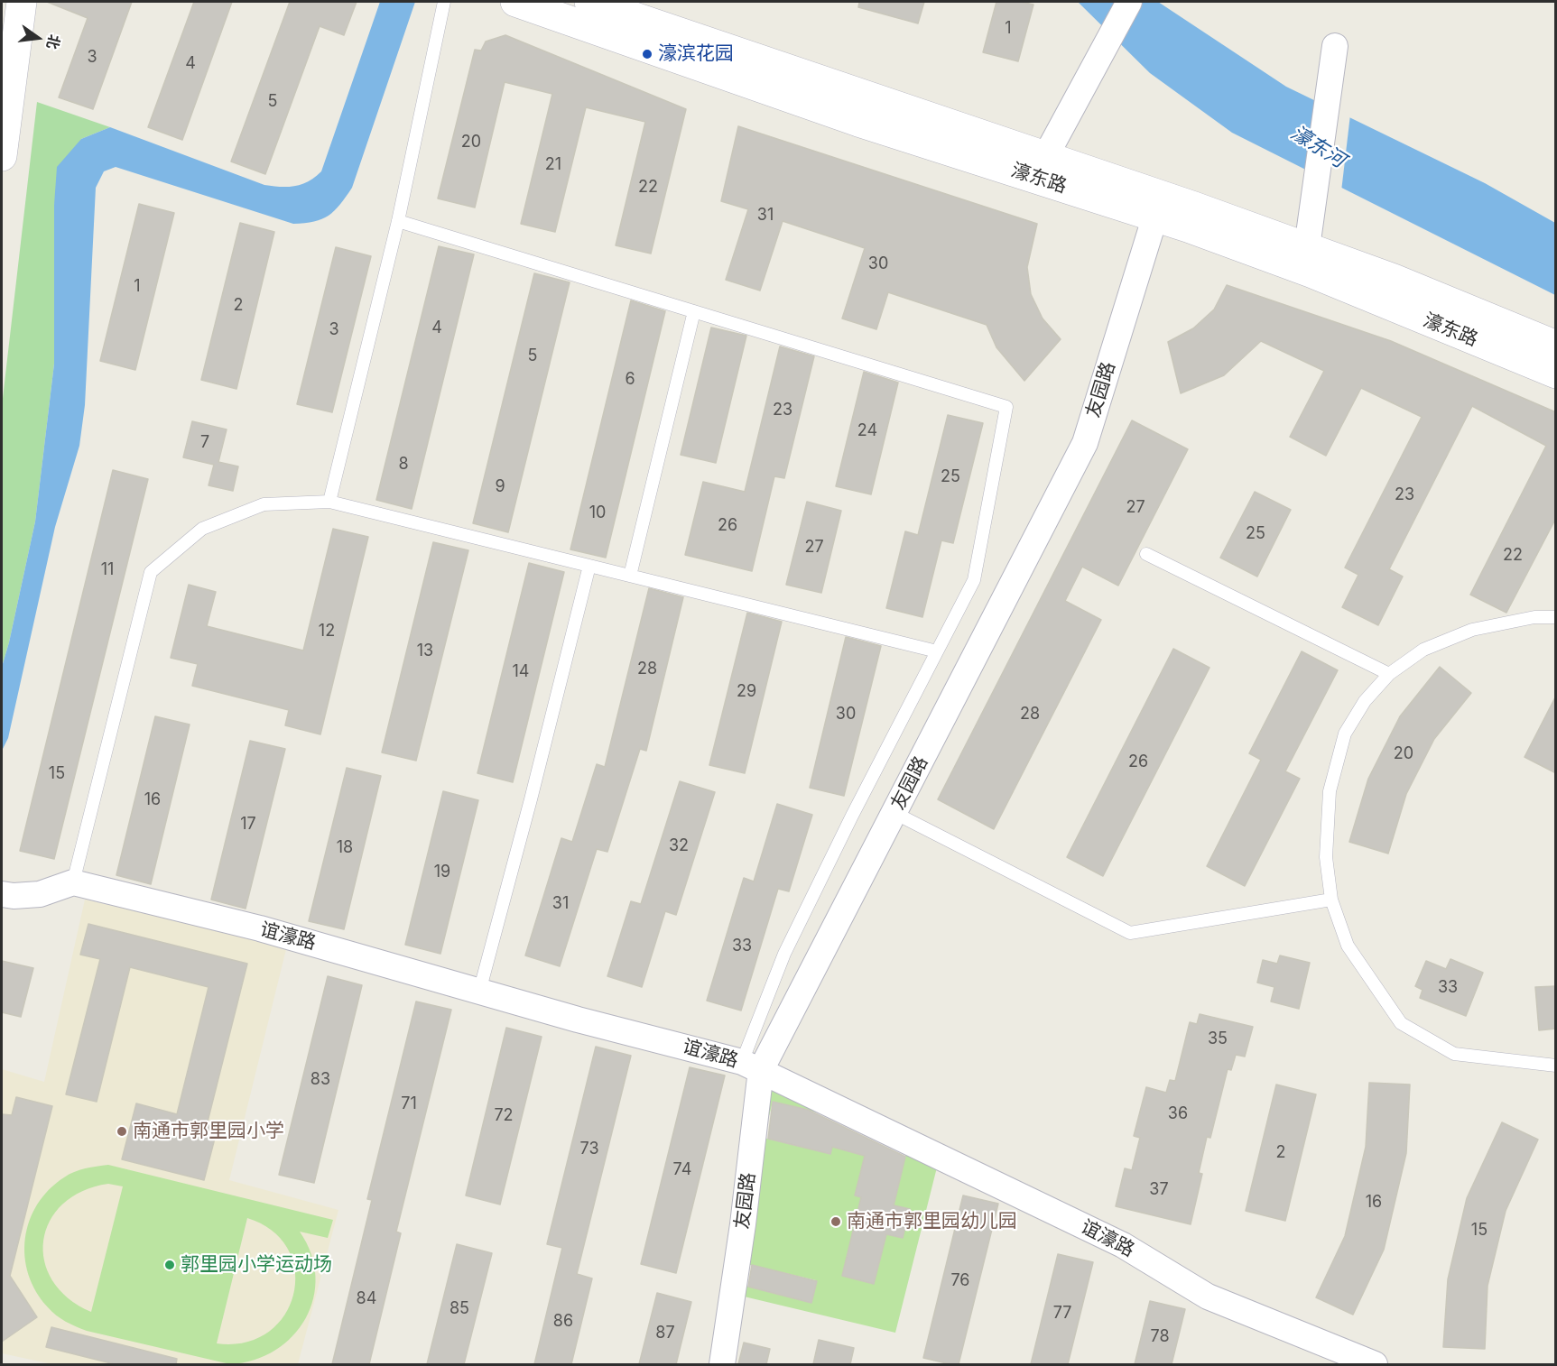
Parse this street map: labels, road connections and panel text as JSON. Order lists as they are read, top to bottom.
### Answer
{
  "streets": {
    "main road": ["濠东路"],
    "street": ["友园路", "谊濠路"]
  },
  "crossings": [
    ["濠东路", "友园路"],
    ["友园路", "谊濠路"]
  ],
  "water": ["濠东河"],
  "places": [
    "濠滨花园",
    "南通市郭里园小学",
    "南通市郭里园幼儿园",
    "郭里园小学运动场"
  ],
  "house_numbers": [
    "1",
    "3",
    "4",
    "5",
    "20",
    "21",
    "22",
    "31",
    "30",
    "1",
    "2",
    "4",
    "3",
    "5",
    "6",
    "23",
    "24",
    "7",
    "8",
    "25",
    "9",
    "23",
    "27",
    "10",
    "26",
    "25",
    "27",
    "22",
    "11",
    "12",
    "13",
    "28",
    "14",
    "29",
    "30",
    "28",
    "20",
    "26",
    "15",
    "16",
    "17",
    "32",
    "18",
    "19",
    "31",
    "33",
    "33",
    "35",
    "83",
    "71",
    "36",
    "72",
    "73",
    "2",
    "74",
    "37",
    "16",
    "15",
    "76",
    "84",
    "85",
    "77",
    "86",
    "87",
    "78"
  ],
  "north": "right"
}
